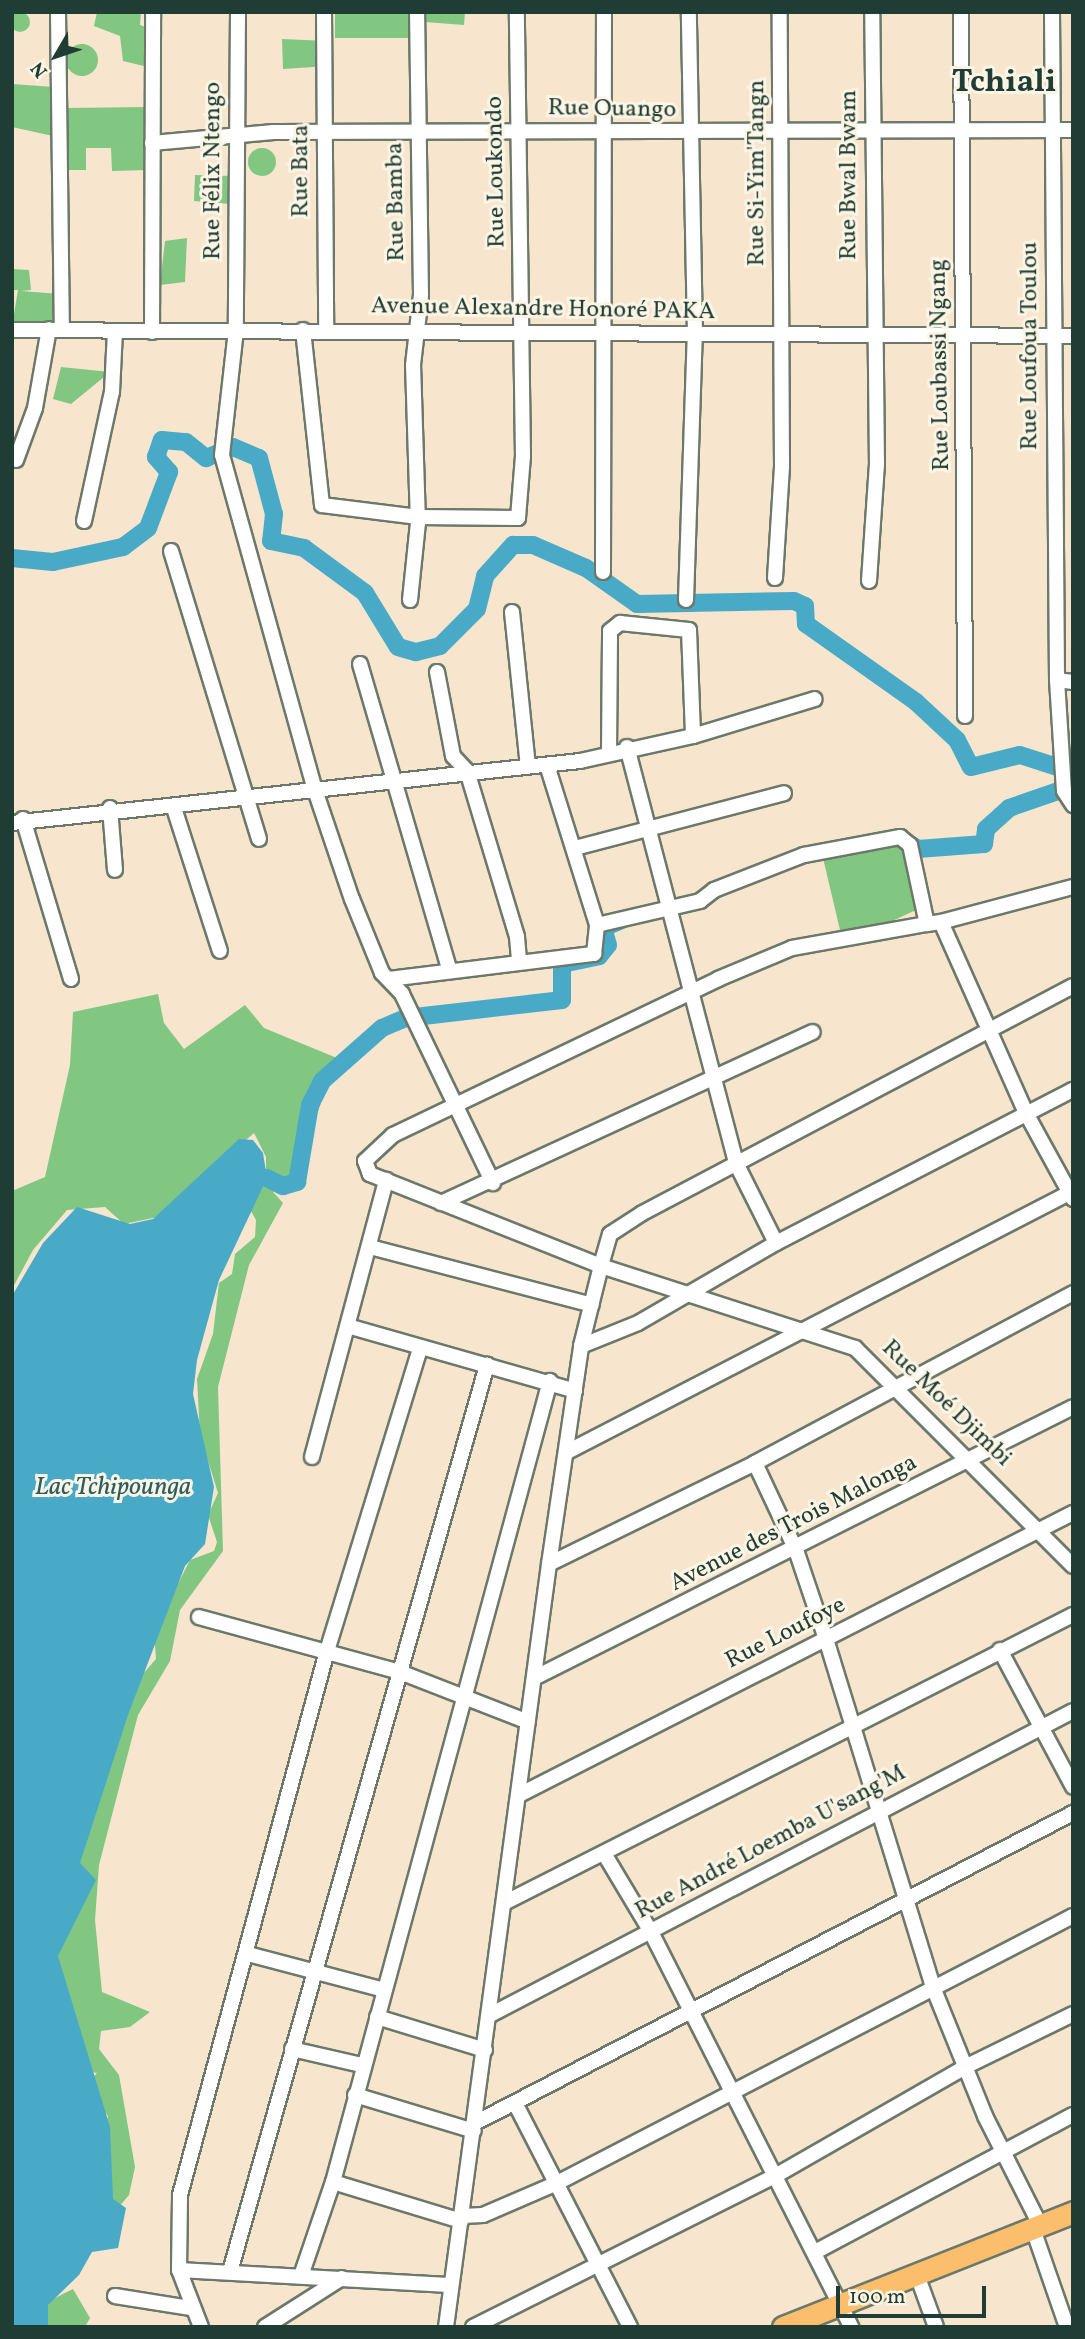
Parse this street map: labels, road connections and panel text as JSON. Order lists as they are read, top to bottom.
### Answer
{
  "streets": {
    "street": [
      "Rue Ouango",
      "Rue Félix Ntengo",
      "Rue Bata",
      "Rue Loukondo",
      "Rue Si-Yim'Tangn",
      "Rue Bwal Bwam",
      "Rue Bamba",
      "Avenue Alexandre Honoré PAKA",
      "Rue Loufoua Toulou",
      "Rue Loubassi Ngang",
      "Rue Moé Djimbi",
      "Avenue des Trois Malonga",
      "Rue Loufoye",
      "Rue André Loemba U'sang'M"
    ]
  },
  "crossings": [
    ["Rue Ouango", "Rue Félix Ntengo"],
    ["Rue Ouango", "Rue Bata"],
    ["Rue Ouango", "Rue Loukondo"],
    ["Rue Ouango", "Rue Si-Yim'Tangn"],
    ["Rue Ouango", "Rue Bwal Bwam"],
    ["Rue Ouango", "Rue Bamba"],
    ["Rue Ouango", "Rue Loufoua Toulou"],
    ["Rue Ouango", "Rue Loubassi Ngang"],
    ["Rue Félix Ntengo", "Avenue Alexandre Honoré PAKA"],
    ["Rue Bata", "Avenue Alexandre Honoré PAKA"],
    ["Rue Loukondo", "Rue Bamba"],
    ["Rue Loukondo", "Avenue Alexandre Honoré PAKA"],
    ["Rue Si-Yim'Tangn", "Avenue Alexandre Honoré PAKA"],
    ["Rue Bwal Bwam", "Avenue Alexandre Honoré PAKA"],
    ["Rue Bamba", "Avenue Alexandre Honoré PAKA"],
    ["Avenue Alexandre Honoré PAKA", "Rue Loufoua Toulou"],
    ["Avenue Alexandre Honoré PAKA", "Rue Loubassi Ngang"],
    ["Rue Moé Djimbi", "Avenue des Trois Malonga"],
    ["Rue Moé Djimbi", "Rue Loufoye"]
  ],
  "districts": ["Tchiali"],
  "water": ["Lac Tchipounga"],
  "scale_bar": "100 m",
  "north": "bottom left"
}
